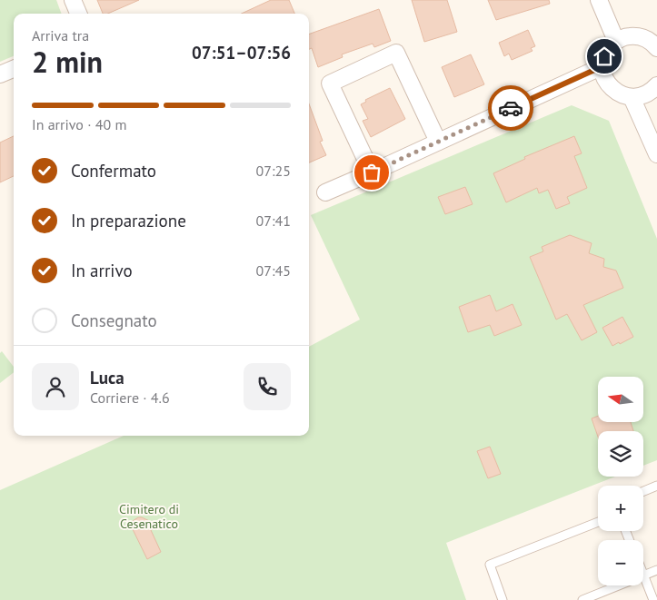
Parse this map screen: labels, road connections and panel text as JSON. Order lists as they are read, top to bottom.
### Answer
{
  "parks": ["Cimitero di Cesenatico"],
  "north": "left",
  "page": {
    "heading": ["2 min", "Arriva tra", "07:51–07:56"],
    "panel": ["Luca", "Corriere · 4.6"],
    "bar": "In arrivo · 40 m",
    "list": [
      ["Confermato", "07:25"],
      ["In preparazione", "07:41"],
      ["In arrivo", "07:45"],
      "Consegnato"
    ],
    "map_buttons": ["+", "−"]
  }
}
